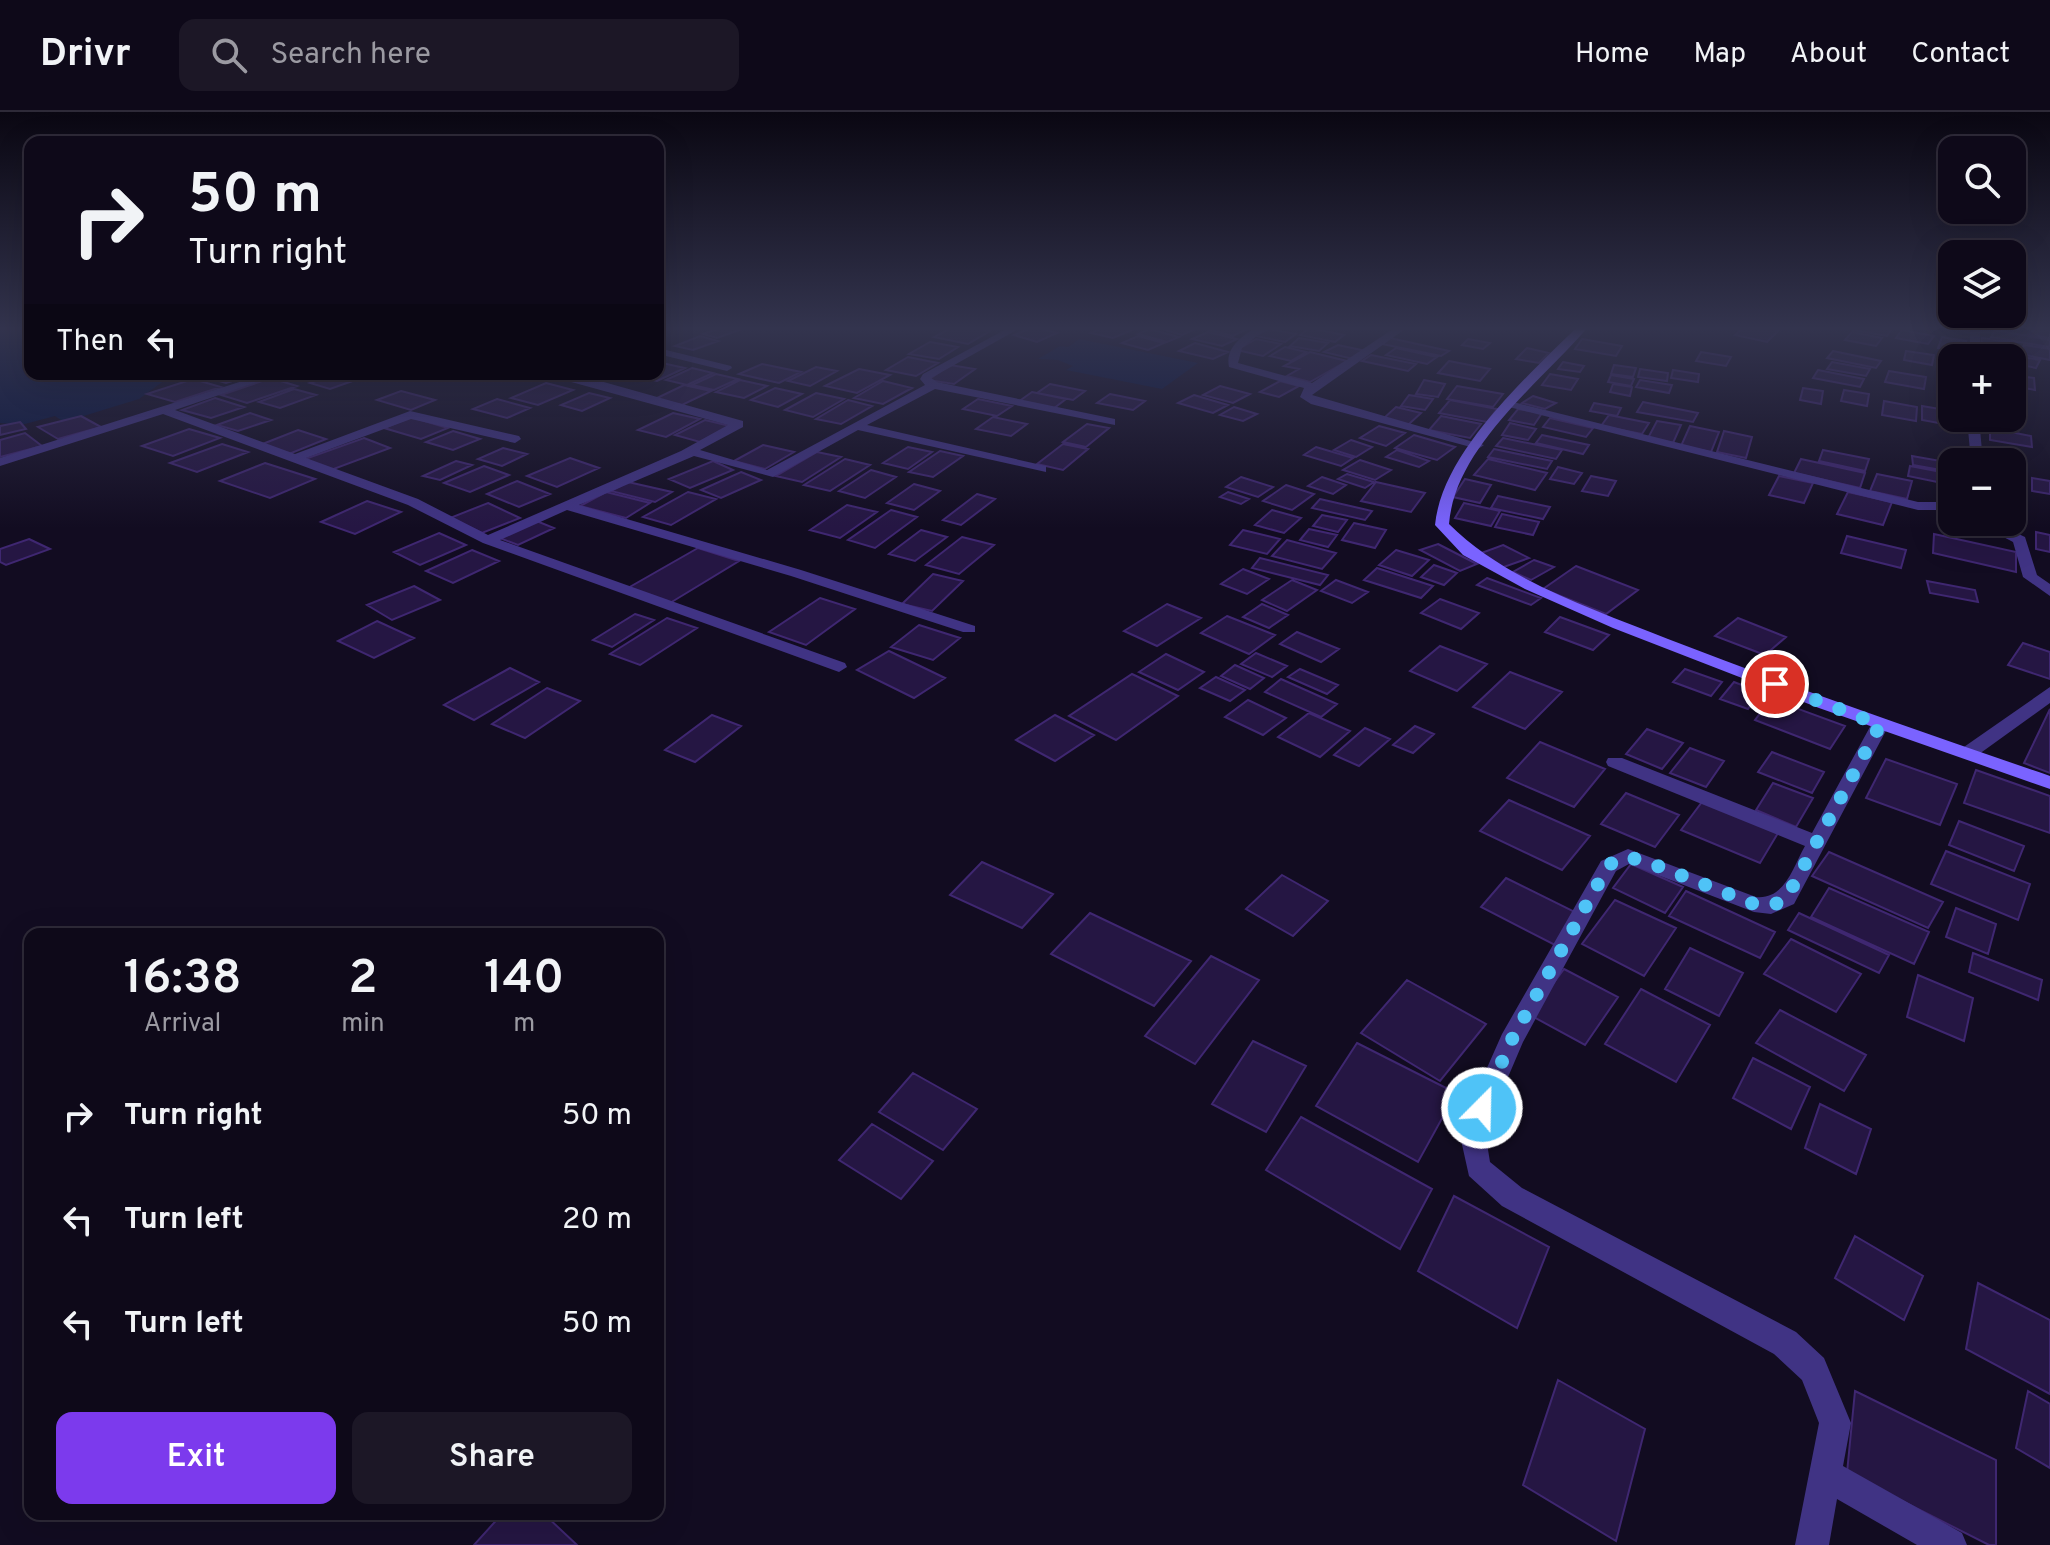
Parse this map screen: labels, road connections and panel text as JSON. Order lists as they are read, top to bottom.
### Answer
{
  "page": {
    "header": "Drivr",
    "search": "Search here",
    "nav": [
      "Home",
      "Map",
      "About",
      "Contact"
    ],
    "map_buttons": ["+", "−"],
    "turn": ["50 m", "Turn right"],
    "then": "Then",
    "eta": [
      "16:38",
      "Arrival",
      "2",
      "min",
      "140",
      "m"
    ],
    "list": [
      {
        "name": "Turn right",
        "value": "50 m"
      },
      {
        "name": "Turn left",
        "value": "20 m"
      },
      {
        "name": "Turn left",
        "value": "50 m"
      }
    ],
    "buttons": ["Exit", "Share"]
  }
}
